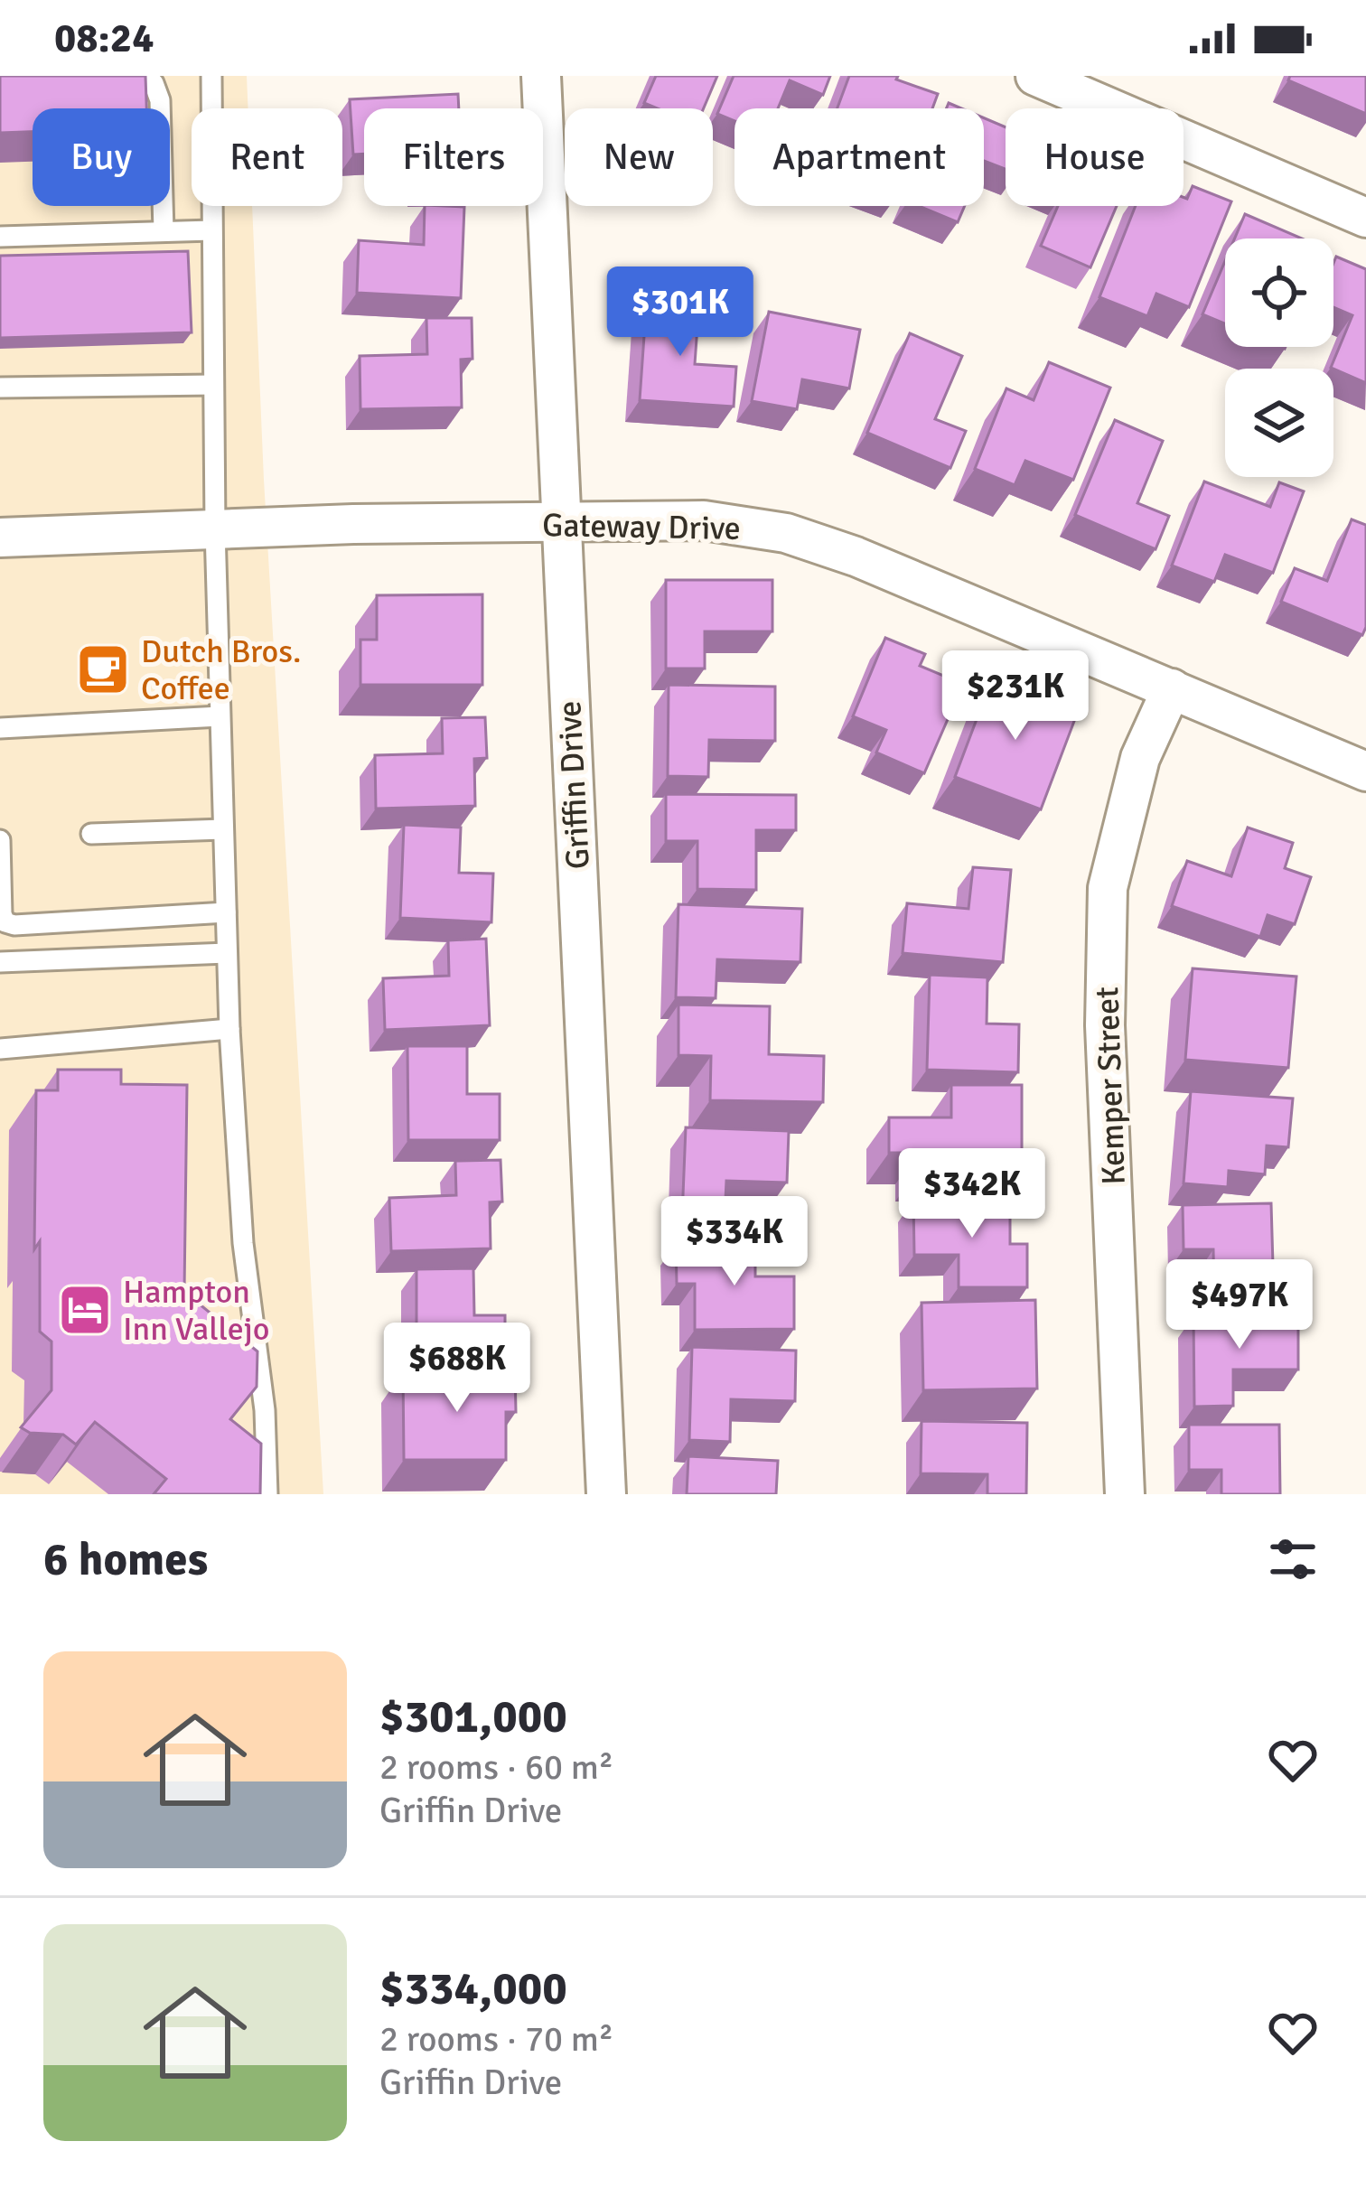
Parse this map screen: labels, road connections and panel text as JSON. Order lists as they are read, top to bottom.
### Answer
{
  "streets": {
    "street": ["Gateway Drive", "Griffin Drive", "Kemper Street"]
  },
  "crossings": [
    ["Gateway Drive", "Griffin Drive"],
    ["Gateway Drive", "Kemper Street"]
  ],
  "places": {
    "cafe": ["Dutch Bros. Coffee"],
    "hotel": ["Hampton Inn Vallejo"]
  },
  "page": {
    "status": "08:24",
    "chip": [
      "Buy",
      "Rent",
      "Filters",
      "New",
      "Apartment",
      "House"
    ],
    "price": [
      "$301K",
      "$231K",
      "$342K",
      "$334K",
      "$497K",
      "$688K"
    ],
    "heading": "6 homes",
    "list": [
      {
        "name": "$301,000",
        "note": "2 rooms · 60 m² · Griffin Drive"
      },
      {
        "name": "$334,000",
        "note": "2 rooms · 70 m² · Griffin Drive"
      }
    ]
  }
}
